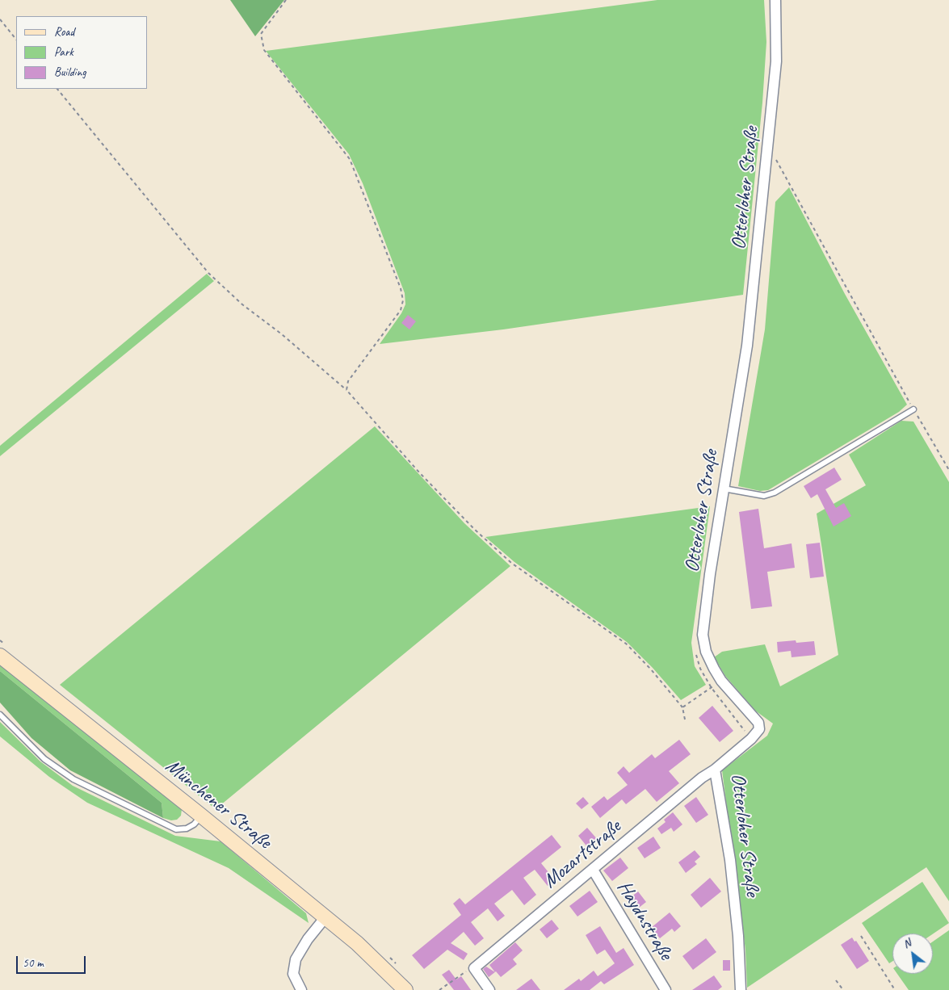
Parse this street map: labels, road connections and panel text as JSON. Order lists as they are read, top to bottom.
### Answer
{
  "streets": {
    "main road": ["Münchener Straße"],
    "street": ["Otterloher Straße", "Mozartstraße", "Haydnstraße"]
  },
  "crossings": [
    ["Otterloher Straße", "Mozartstraße"],
    ["Mozartstraße", "Haydnstraße"]
  ],
  "legend": ["Road", "Park", "Building"],
  "scale_bar": "50 m",
  "north": "top left"
}
